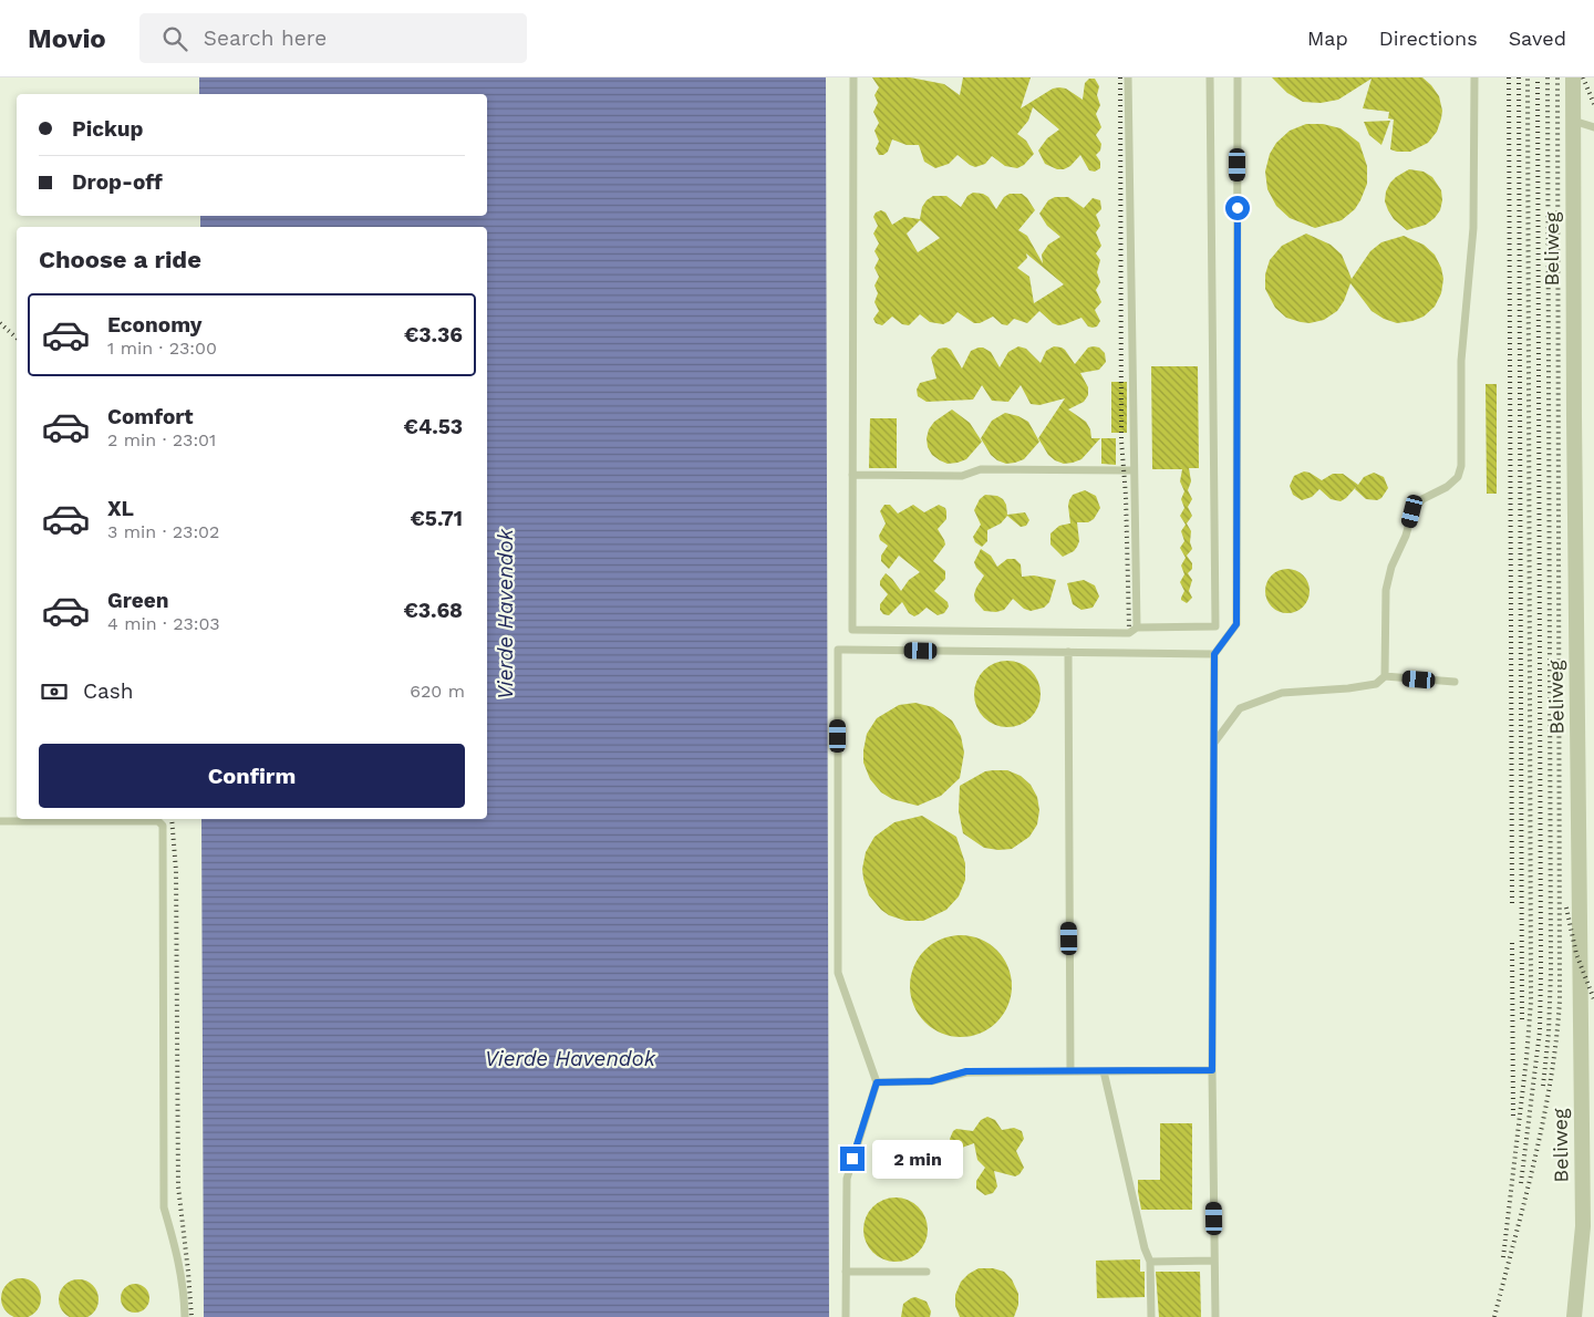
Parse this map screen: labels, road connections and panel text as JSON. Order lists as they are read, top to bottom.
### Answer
{
  "streets": {
    "street": ["Beliweg"]
  },
  "water": ["Vierde Havendok"],
  "page": {
    "header": "Movio",
    "search": "Search here",
    "nav": ["Map", "Directions", "Saved"],
    "banner": ["Pickup", "Drop-off"],
    "heading": "Choose a ride",
    "list": [
      {
        "name": "Economy",
        "note": "1 min · 23:00",
        "value": "€3.36"
      },
      {
        "name": "Comfort",
        "note": "2 min · 23:01",
        "value": "€4.53"
      },
      {
        "name": "XL",
        "note": "3 min · 23:02",
        "value": "€5.71"
      },
      {
        "name": "Green",
        "note": "4 min · 23:03",
        "value": "€3.68"
      }
    ],
    "pay": ["Cash", "620 m"],
    "buttons": "Confirm",
    "bubble": "2 min"
  }
}
